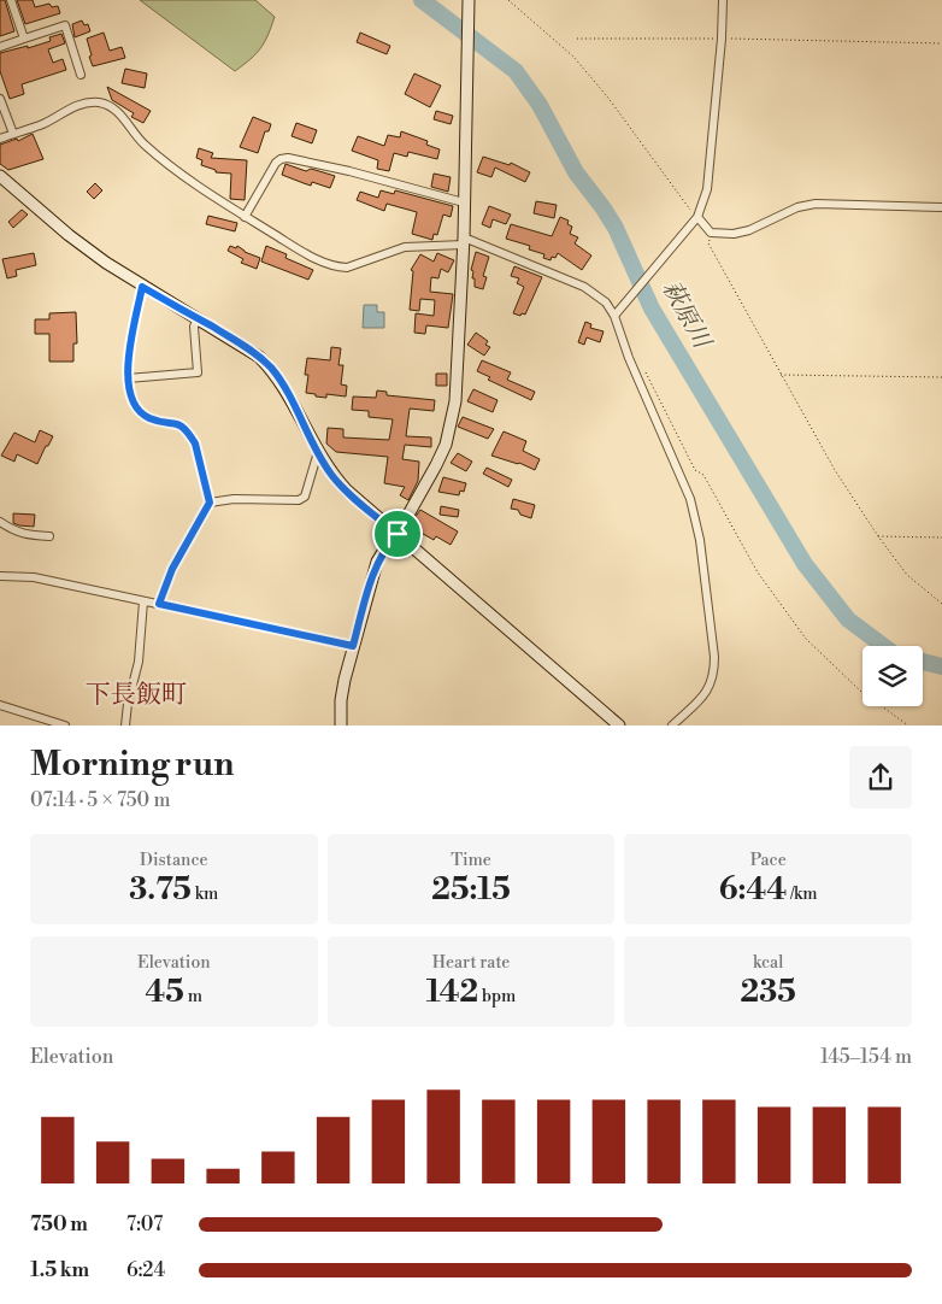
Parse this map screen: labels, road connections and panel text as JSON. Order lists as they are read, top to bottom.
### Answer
{
  "districts": ["下長飯町"],
  "water": ["萩原川"],
  "page": {
    "heading": ["Morning run", "07:14 · 5 × 750 m"],
    "stats": [
      ["Distance", "3.75 km"],
      ["Time", "25:15"],
      ["Pace", "6:44 /km"],
      ["Elevation", "45 m"],
      ["Heart rate", "142 bpm"],
      ["kcal", "235"]
    ],
    "chart": ["Elevation", "145–154 m"],
    "list": [
      {
        "name": "750 m",
        "note": "7:07"
      },
      {
        "name": "1.5 km",
        "note": "6:24"
      }
    ]
  }
}
